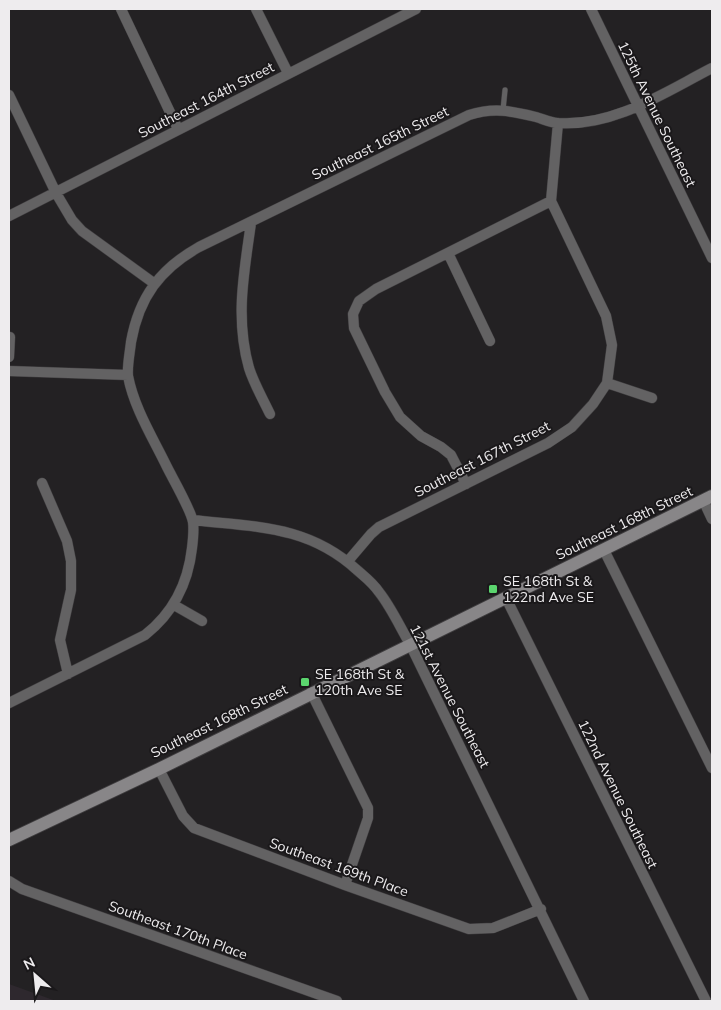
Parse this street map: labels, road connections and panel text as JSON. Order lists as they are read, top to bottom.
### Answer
{
  "streets": {
    "street": [
      "Southeast 164th Street",
      "125th Avenue Southeast",
      "Southeast 165th Street",
      "Southeast 167th Street",
      "Southeast 168th Street",
      "121st Avenue Southeast",
      "122nd Avenue Southeast",
      "Southeast 169th Place",
      "Southeast 170th Place"
    ]
  },
  "crossings": [
    ["125th Avenue Southeast", "Southeast 165th Street"],
    ["Southeast 167th Street", "121st Avenue Southeast"],
    ["Southeast 168th Street", "121st Avenue Southeast"],
    ["Southeast 168th Street", "122nd Avenue Southeast"],
    ["Southeast 168th Street", "Southeast 169th Place"],
    ["121st Avenue Southeast", "Southeast 169th Place"]
  ],
  "places": {
    "transit": ["SE 168th St & 122nd Ave SE", "SE 168th St & 120th Ave SE"]
  },
  "north": "top left"
}
